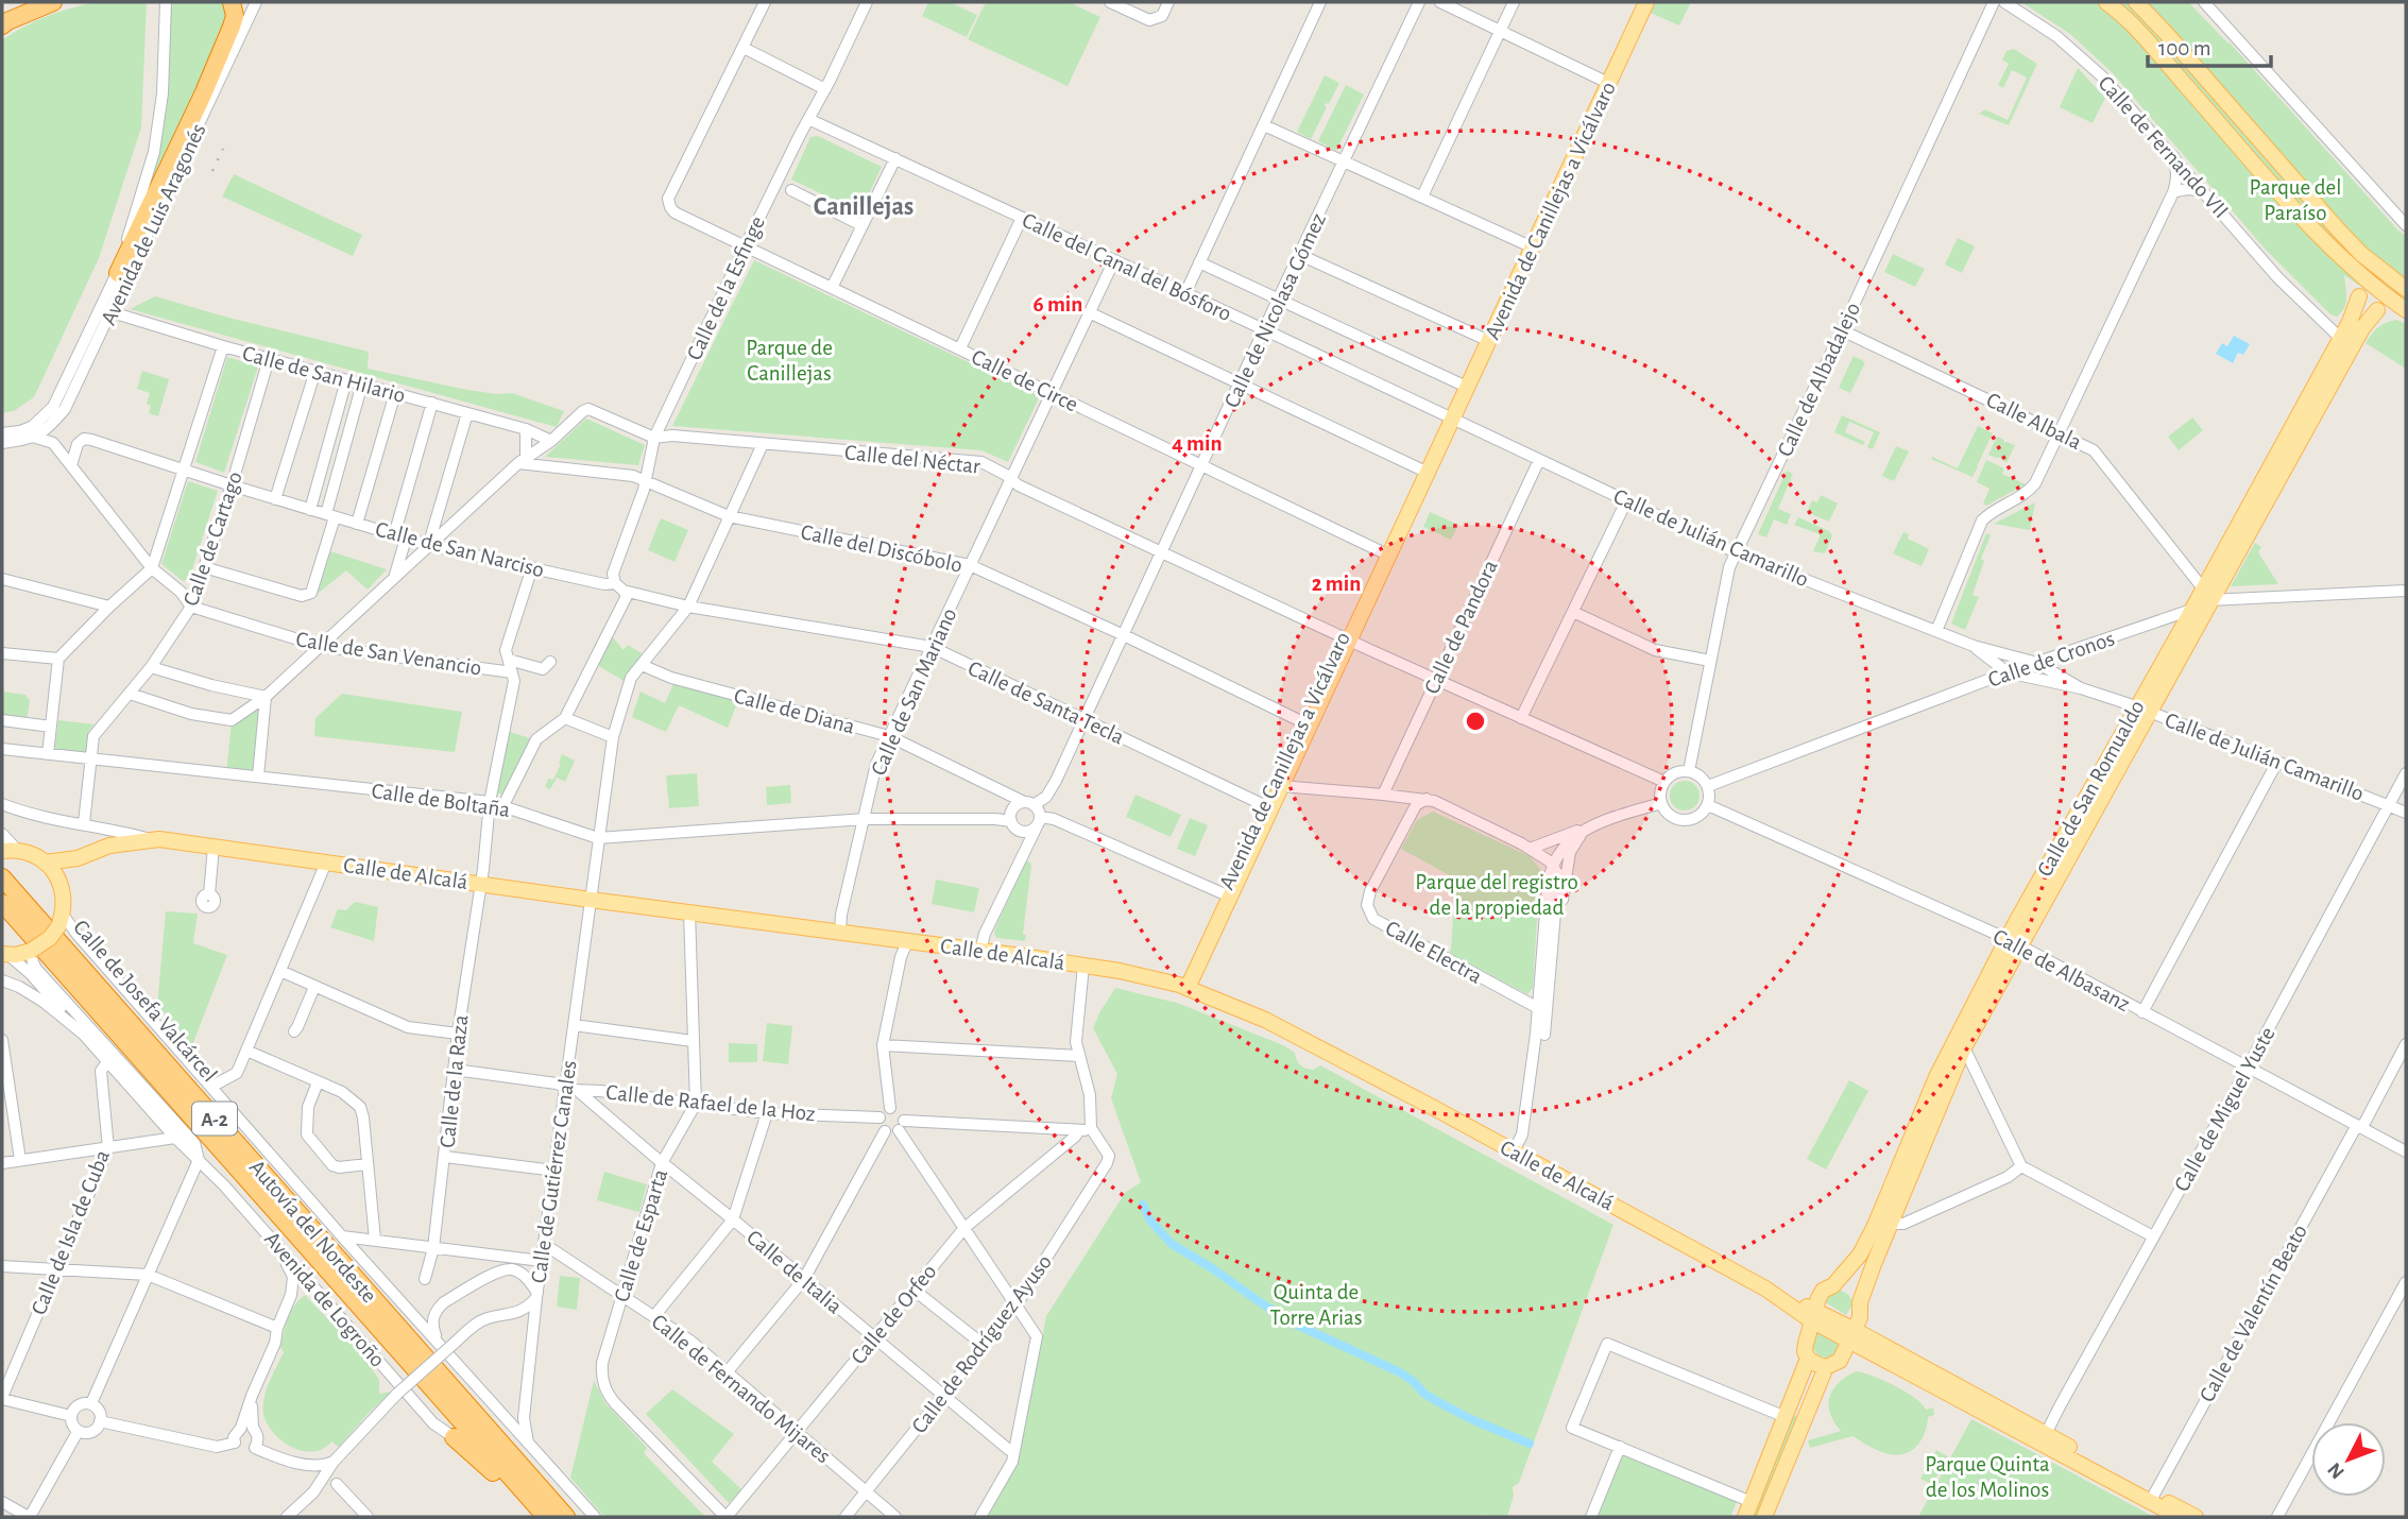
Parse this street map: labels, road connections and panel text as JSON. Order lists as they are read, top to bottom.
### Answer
{
  "streets": {
    "highway": ["A-2", "Autovía del Nordeste"],
    "main road": ["Avenida de Canillejas a Vicálvaro", "Calle de San Romualdo", "Calle de Alcalá"],
    "street": [
      "Calle de Fernando VII",
      "Avenida de Luis Aragonés",
      "Calle del Canal del Bósforo",
      "Calle de la Esfinge",
      "Calle de Nicolasa Gómez",
      "Calle de San Hilario",
      "Calle de Albadalejo",
      "Calle de Circe",
      "Calle Albala",
      "Calle del Néctar",
      "Calle de Julián Camarillo",
      "Calle de Cartago",
      "Calle del Discóbolo",
      "Calle de San Narciso",
      "Calle de Pandora",
      "Calle de San Venancio",
      "Calle de Cronos",
      "Calle de San Mariano",
      "Calle de Santa Tecla",
      "Calle de Diana",
      "Calle de Boltaña",
      "Calle Electra",
      "Calle de Albasanz",
      "Calle de Josefa Valcárcel",
      "Calle de la Raza",
      "Calle de Rafael de la Hoz",
      "Calle de Miguel Yuste",
      "Calle de Gutiérrez Canales",
      "Calle de Isla de Cuba",
      "Calle de Esparta",
      "Calle de Italia",
      "Avenida de Logroño",
      "Calle de Valentín Beato",
      "Calle de Orfeo",
      "Calle de Rodríguez Ayuso",
      "Calle de Fernando Mijares"
    ]
  },
  "crossings": [
    ["Calle de Fernando VII", "Calle de San Romualdo"],
    ["Avenida de Canillejas a Vicálvaro", "Calle del Canal del Bósforo"],
    ["Avenida de Canillejas a Vicálvaro", "Calle de Circe"],
    ["Avenida de Canillejas a Vicálvaro", "Calle del Néctar"],
    ["Avenida de Canillejas a Vicálvaro", "Calle de Julián Camarillo"],
    ["Avenida de Canillejas a Vicálvaro", "Calle del Discóbolo"],
    ["Avenida de Canillejas a Vicálvaro", "Calle de Santa Tecla"],
    ["Avenida de Canillejas a Vicálvaro", "Calle de Diana"],
    ["Avenida de Canillejas a Vicálvaro", "Calle de Alcalá"],
    ["Avenida de Luis Aragonés", "Calle de San Hilario"],
    ["Avenida de Luis Aragonés", "Calle de San Venancio"],
    ["Calle del Canal del Bósforo", "Calle de la Esfinge"],
    ["Calle del Canal del Bósforo", "Calle de Nicolasa Gómez"],
    ["Calle del Canal del Bósforo", "Calle de Julián Camarillo"],
    ["Calle del Canal del Bósforo", "Calle de San Mariano"],
    ["Calle de la Esfinge", "Calle de Circe"],
    ["Calle de la Esfinge", "Calle del Néctar"],
    ["Calle de la Esfinge", "Calle del Discóbolo"],
    ["Calle de la Esfinge", "Calle de San Narciso"],
    ["Calle de la Esfinge", "Calle de Boltaña"],
    ["Calle de Nicolasa Gómez", "Calle de Circe"],
    ["Calle de Nicolasa Gómez", "Calle del Néctar"],
    ["Calle de Nicolasa Gómez", "Calle del Discóbolo"],
    ["Calle de Nicolasa Gómez", "Calle de Santa Tecla"],
    ["Calle de Nicolasa Gómez", "Calle de Diana"],
    ["Calle de Nicolasa Gómez", "Calle de Alcalá"],
    ["Calle de San Hilario", "Calle del Néctar"],
    ["Calle de San Hilario", "Calle de Cartago"],
    ["Calle de Albadalejo", "Calle Albala"],
    ["Calle de Albadalejo", "Calle del Néctar"],
    ["Calle de Albadalejo", "Calle de Julián Camarillo"],
    ["Calle de Albadalejo", "Calle de Cronos"],
    ["Calle de Albadalejo", "Calle de Albasanz"],
    ["Calle de Circe", "Calle de San Mariano"],
    ["Calle Albala", "Calle de San Romualdo"],
    ["Calle del Néctar", "Calle de Pandora"],
    ["Calle del Néctar", "Calle de Cronos"],
    ["Calle del Néctar", "Calle de San Mariano"],
    ["Calle del Néctar", "Calle de Albasanz"],
    ["Calle del Néctar", "Calle de Gutiérrez Canales"],
    ["Calle de Julián Camarillo", "Calle de Pandora"],
    ["Calle de Julián Camarillo", "Calle de Cronos"],
    ["Calle de Julián Camarillo", "Calle de San Romualdo"],
    ["Calle de Julián Camarillo", "Calle de Miguel Yuste"],
    ["Calle de Cartago", "Calle de San Narciso"],
    ["Calle de Cartago", "Calle de San Venancio"],
    ["Calle de Cartago", "Calle de Boltaña"],
    ["Calle de Cartago", "Calle de Alcalá"],
    ["Calle del Discóbolo", "Calle de San Mariano"],
    ["Calle del Discóbolo", "Calle de Gutiérrez Canales"],
    ["Calle de San Narciso", "Calle de San Venancio"],
    ["Calle de San Narciso", "Calle de Santa Tecla"],
    ["Calle de San Narciso", "Calle de Gutiérrez Canales"],
    ["Calle de Cronos", "Calle de San Romualdo"],
    ["Calle de Cronos", "Calle de Albasanz"],
    ["Calle de San Mariano", "Calle de Santa Tecla"],
    ["Calle de San Mariano", "Calle de Diana"],
    ["Calle de San Mariano", "Calle de Boltaña"],
    ["Calle de San Mariano", "Calle de Alcalá"],
    ["Calle de Santa Tecla", "Calle de Gutiérrez Canales"],
    ["Calle de Diana", "Calle de Gutiérrez Canales"],
    ["Calle de San Romualdo", "Calle de Alcalá"],
    ["Calle de San Romualdo", "Calle de Albasanz"],
    ["Calle de Boltaña", "Calle de Gutiérrez Canales"],
    ["Calle de Alcalá", "Calle de la Raza"],
    ["Calle de Alcalá", "Calle de Miguel Yuste"],
    ["Calle de Alcalá", "Calle de Gutiérrez Canales"],
    ["Calle de Alcalá", "Calle de Valentín Beato"],
    ["Calle de Albasanz", "Calle de Miguel Yuste"],
    ["Calle de Albasanz", "Calle de Valentín Beato"],
    ["Calle de Josefa Valcárcel", "Calle de Gutiérrez Canales"],
    ["Calle de la Raza", "Calle de Rafael de la Hoz"],
    ["Calle de Rafael de la Hoz", "Calle de Gutiérrez Canales"],
    ["Calle de Rafael de la Hoz", "Calle de Esparta"],
    ["Calle de Rafael de la Hoz", "Calle de Italia"],
    ["Calle de Gutiérrez Canales", "Calle de Fernando Mijares"],
    ["Calle de Isla de Cuba", "Avenida de Logroño"],
    ["Calle de Esparta", "Calle de Italia"],
    ["Calle de Esparta", "Calle de Orfeo"],
    ["Calle de Esparta", "Calle de Fernando Mijares"],
    ["Calle de Italia", "Calle de Orfeo"],
    ["Calle de Italia", "Calle de Rodríguez Ayuso"],
    ["Calle de Orfeo", "Calle de Rodríguez Ayuso"],
    ["Calle de Orfeo", "Calle de Fernando Mijares"],
    ["Calle de Rodríguez Ayuso", "Calle de Fernando Mijares"]
  ],
  "districts": ["Canillejas"],
  "parks": [
    "Parque del Paraíso",
    "Parque de Canillejas",
    "Parque del registro de la propiedad",
    "Quinta de Torre Arias",
    "Parque Quinta de los Molinos"
  ],
  "scale_bar": "100 m",
  "north": "bottom left",
  "rings": ["6 min", "4 min", "2 min"]
}
